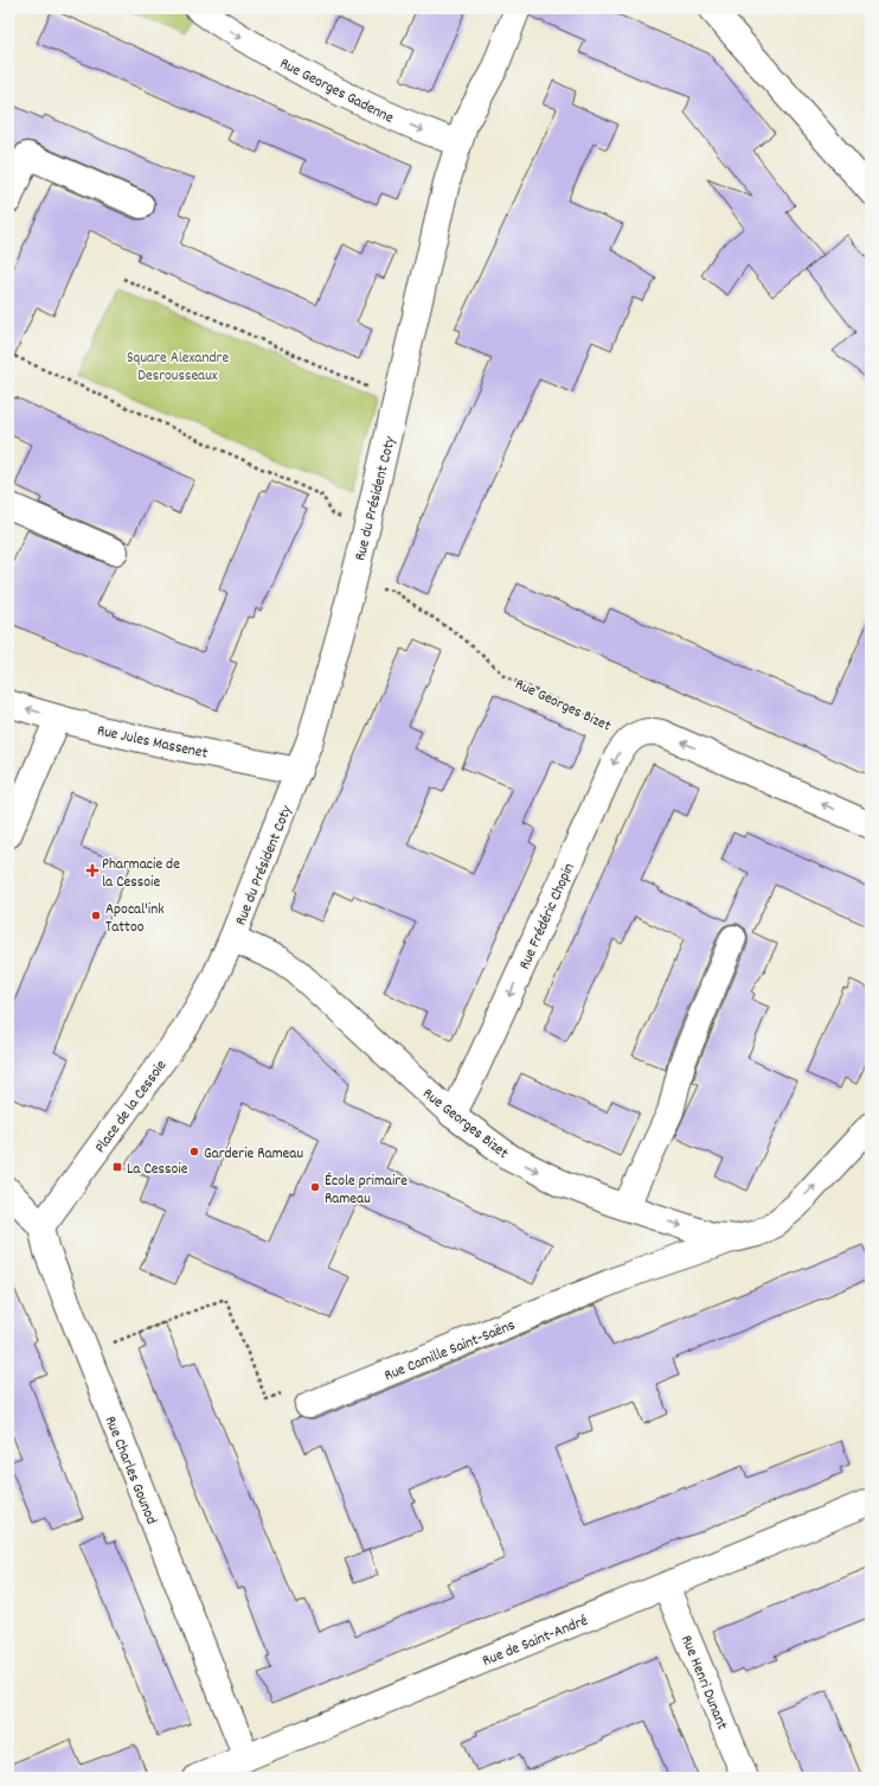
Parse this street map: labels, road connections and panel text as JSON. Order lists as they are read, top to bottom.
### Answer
{
  "streets": {
    "street": [
      "Rue Georges Gadenne",
      "Rue du Président Coty",
      "Rue Georges Bizet",
      "Rue Jules Massenet",
      "Rue Frédéric Chopin",
      "Place de la Cessoie",
      "Rue Camille Saint-Saëns",
      "Rue Charles Gounod",
      "Rue de Saint-André",
      "Rue Henri Dunant"
    ]
  },
  "crossings": [
    ["Rue Georges Gadenne", "Rue du Président Coty"],
    ["Rue du Président Coty", "Rue Georges Bizet"],
    ["Rue du Président Coty", "Rue Jules Massenet"],
    ["Rue du Président Coty", "Place de la Cessoie"],
    ["Rue Georges Bizet", "Rue Frédéric Chopin"],
    ["Rue Georges Bizet", "Rue Camille Saint-Saëns"],
    ["Place de la Cessoie", "Rue Charles Gounod"],
    ["Rue Charles Gounod", "Rue de Saint-André"],
    ["Rue de Saint-André", "Rue Henri Dunant"]
  ],
  "one_way": ["Rue Georges Gadenne"],
  "parks": ["Square Alexandre Desrousseaux"],
  "places": {
    "health": ["Pharmacie de la Cessoie"],
    "other": ["Apocal'ink Tattoo", "Garderie Rameau", "École primaire Rameau"],
    "transit": ["La Cessoie"]
  }
}
